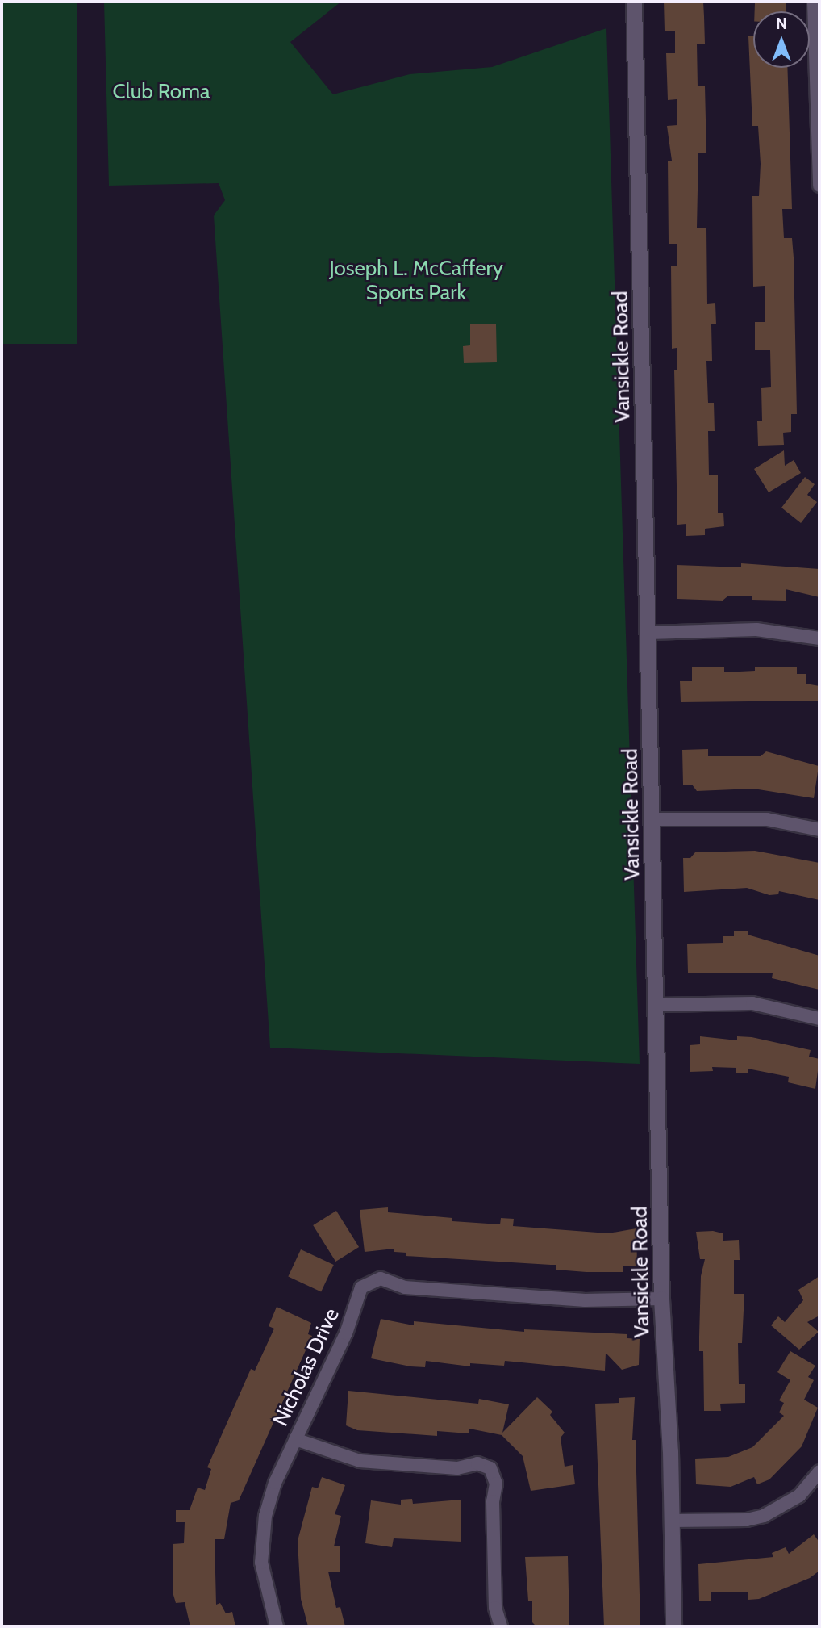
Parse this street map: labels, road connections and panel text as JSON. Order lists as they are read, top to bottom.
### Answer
{
  "streets": {
    "street": ["Vansickle Road", "Nicholas Drive"]
  },
  "crossings": [
    ["Vansickle Road", "Nicholas Drive"]
  ],
  "parks": ["Club Roma", "Joseph L. McCaffery Sports Park"],
  "north": "top"
}
